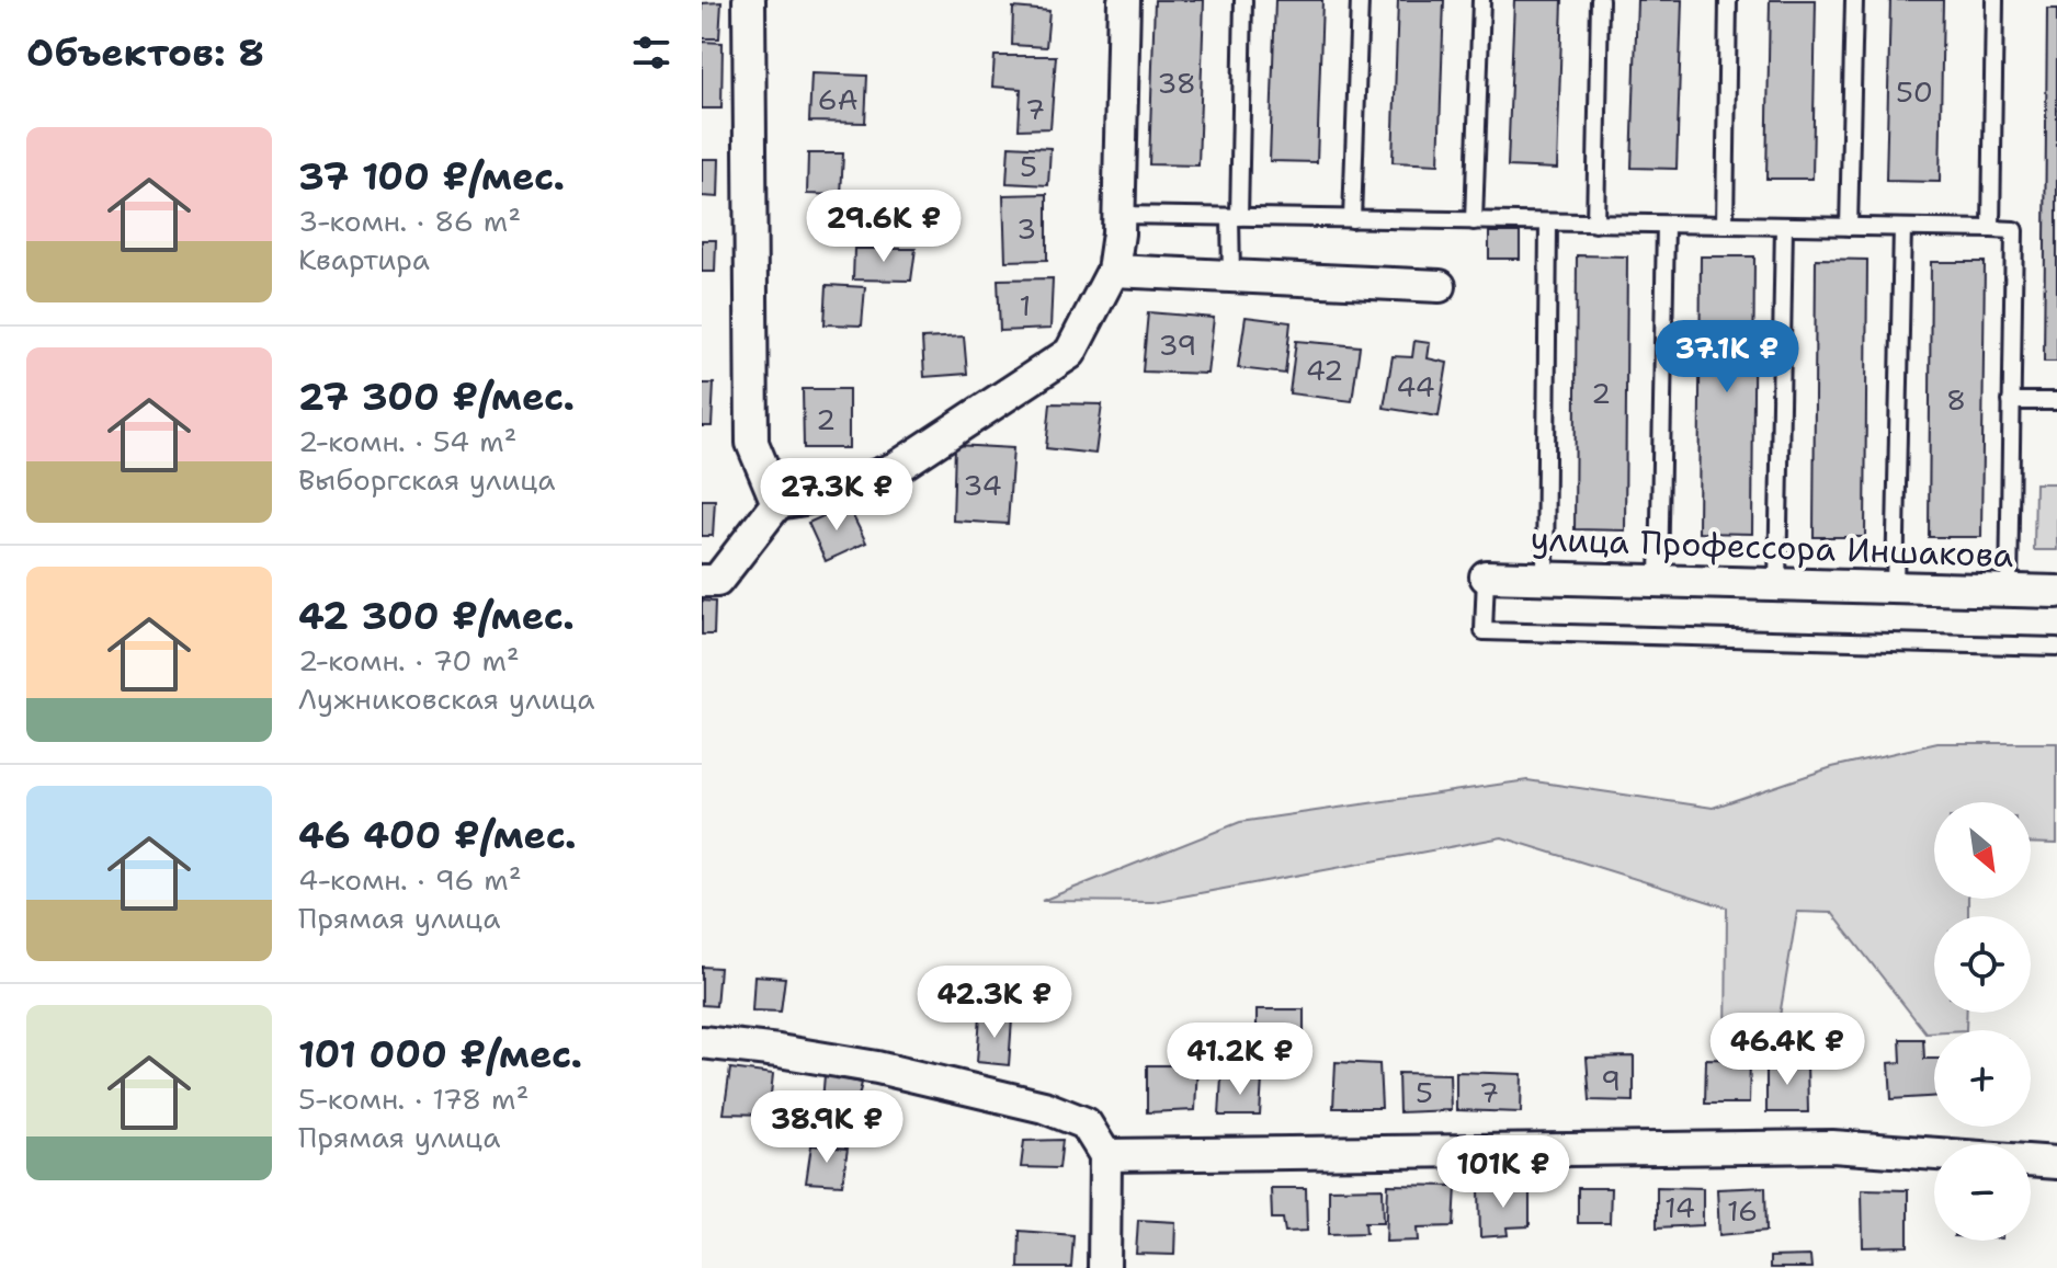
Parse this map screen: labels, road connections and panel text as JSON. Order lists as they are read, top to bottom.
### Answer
{
  "streets": {
    "street": ["улица Профессора Иншакова"]
  },
  "house_numbers": [
    "38",
    "50",
    "6А",
    "7",
    "5",
    "3",
    "1",
    "39",
    "42",
    "44",
    "2",
    "8",
    "2",
    "34",
    "9",
    "5",
    "7",
    "14",
    "16"
  ],
  "north": "bottom right",
  "page": {
    "heading": "Объектов: 8",
    "list": [
      {
        "name": "37 100 ₽/мес.",
        "note": "3-комн. · 86 m² · Квартира"
      },
      {
        "name": "27 300 ₽/мес.",
        "note": "2-комн. · 54 m² · Выборгская улица"
      },
      {
        "name": "42 300 ₽/мес.",
        "note": "2-комн. · 70 m² · Лужниковская улица"
      },
      {
        "name": "46 400 ₽/мес.",
        "note": "4-комн. · 96 m² · Прямая улица"
      },
      {
        "name": "101 000 ₽/мес.",
        "note": "5-комн. · 178 m² · Прямая улица"
      }
    ],
    "price": [
      "29.6K ₽",
      "37.1K ₽",
      "27.3K ₽",
      "42.3K ₽",
      "46.4K ₽",
      "41.2K ₽",
      "38.9K ₽",
      "101K ₽"
    ],
    "map_buttons": ["+", "−"]
  }
}
